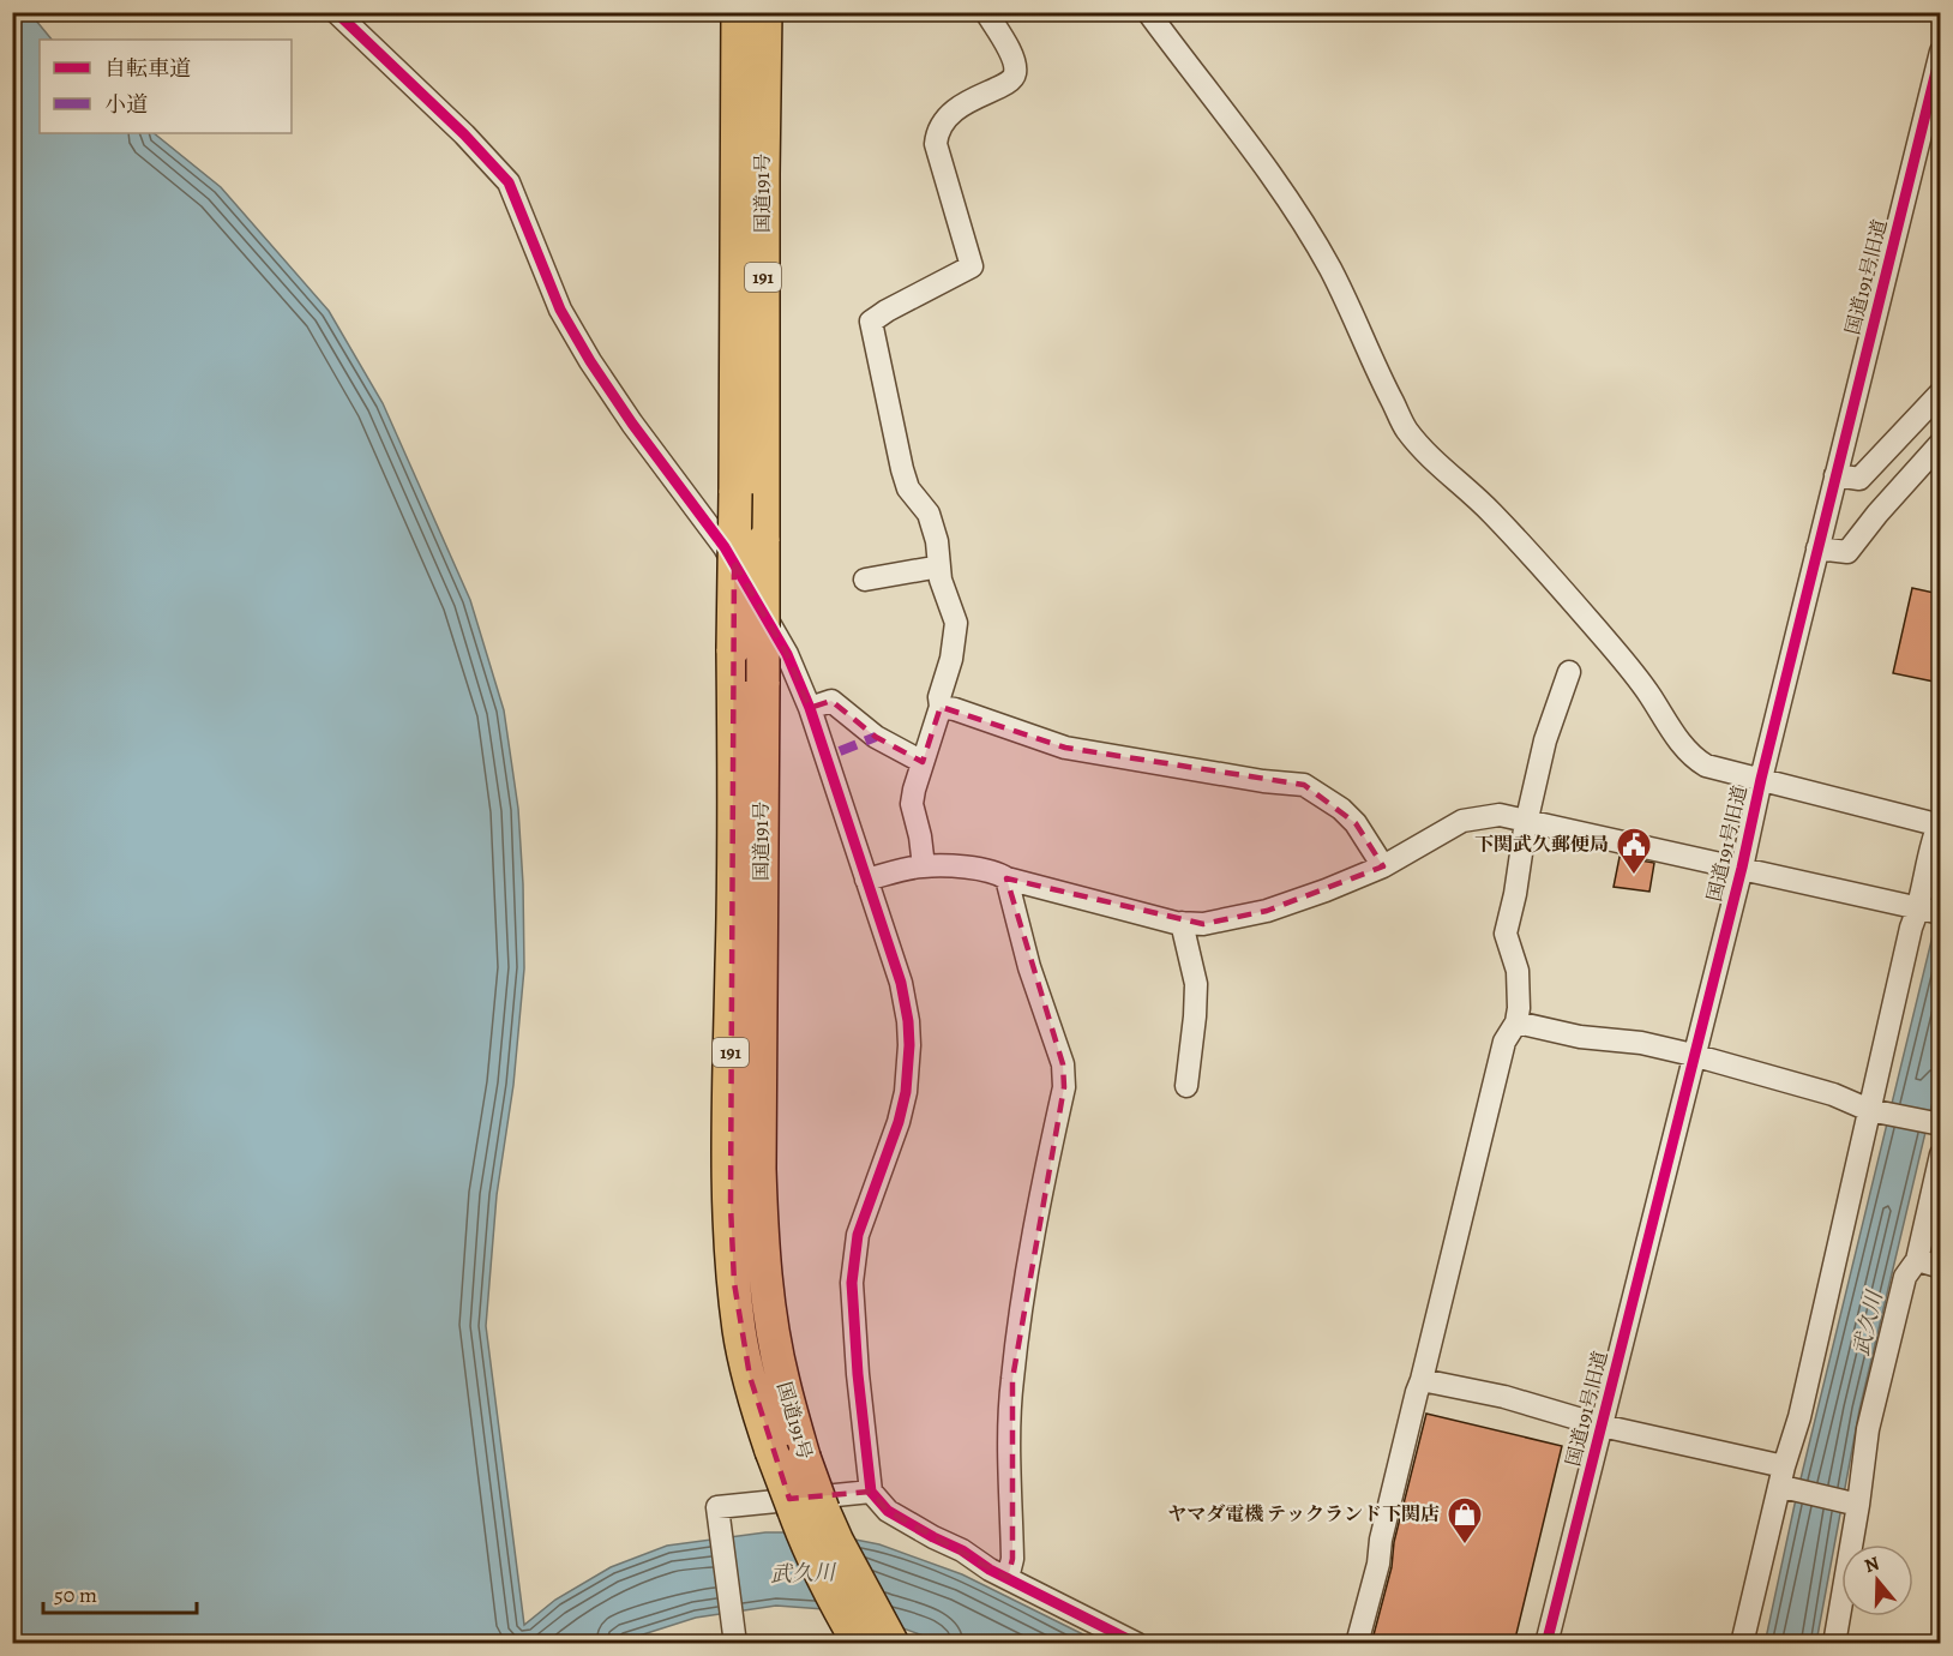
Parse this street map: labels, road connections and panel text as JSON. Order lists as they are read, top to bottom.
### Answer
{
  "streets": {
    "highway": ["国道191号", "191"],
    "street": ["国道191号旧道"]
  },
  "water": ["武久川"],
  "places": {
    "public building": ["下関武久郵便局"],
    "shop": ["ヤマダ電機 テックランド下関店"]
  },
  "legend": ["自転車道", "小道"],
  "scale_bar": "50 m",
  "north": "top"
}
